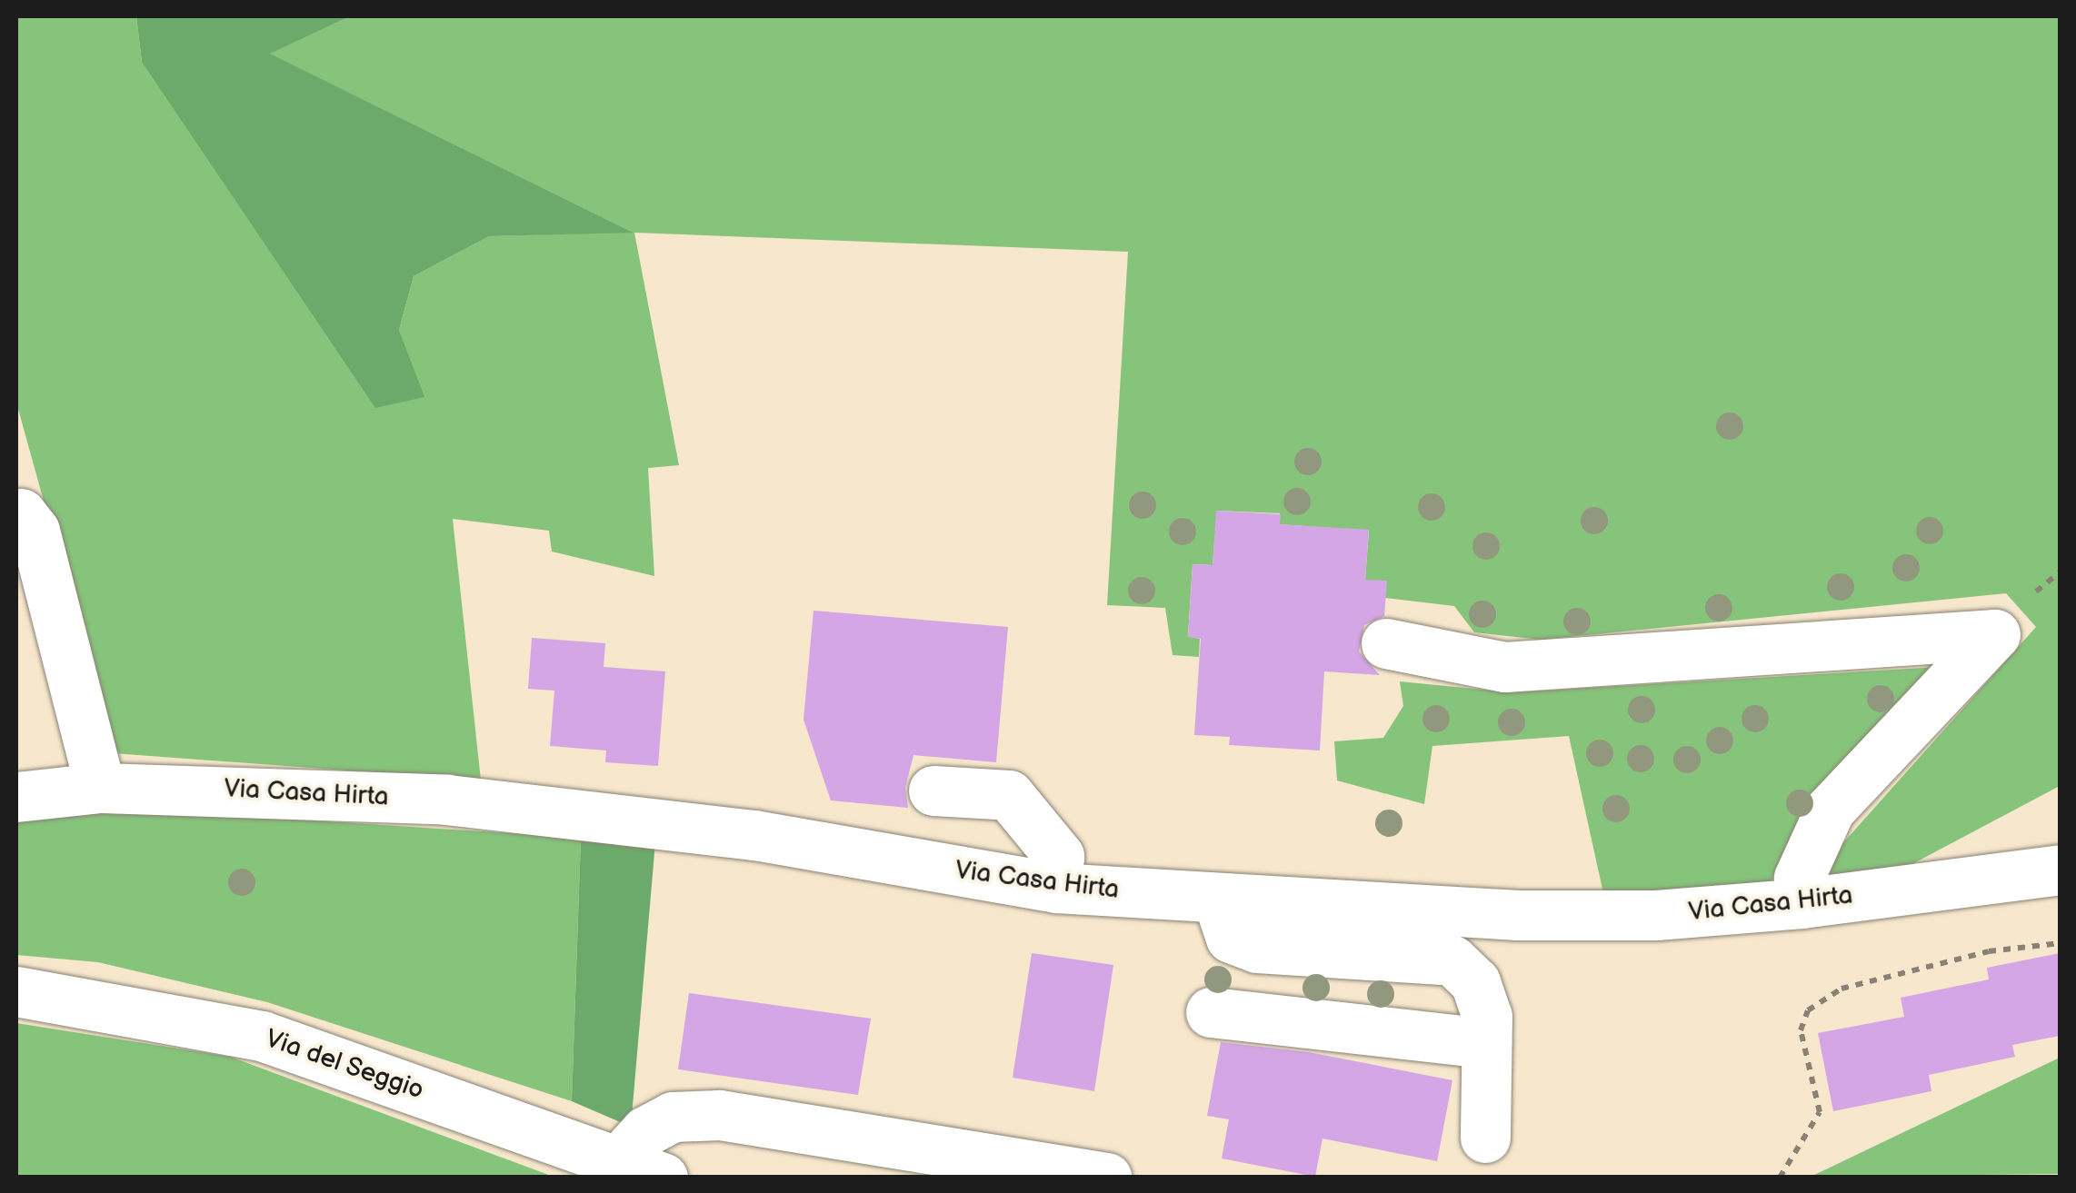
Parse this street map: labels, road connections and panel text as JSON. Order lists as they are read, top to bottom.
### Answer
{
  "streets": {
    "street": ["Via Casa Hirta", "Via del Seggio"]
  }
}
